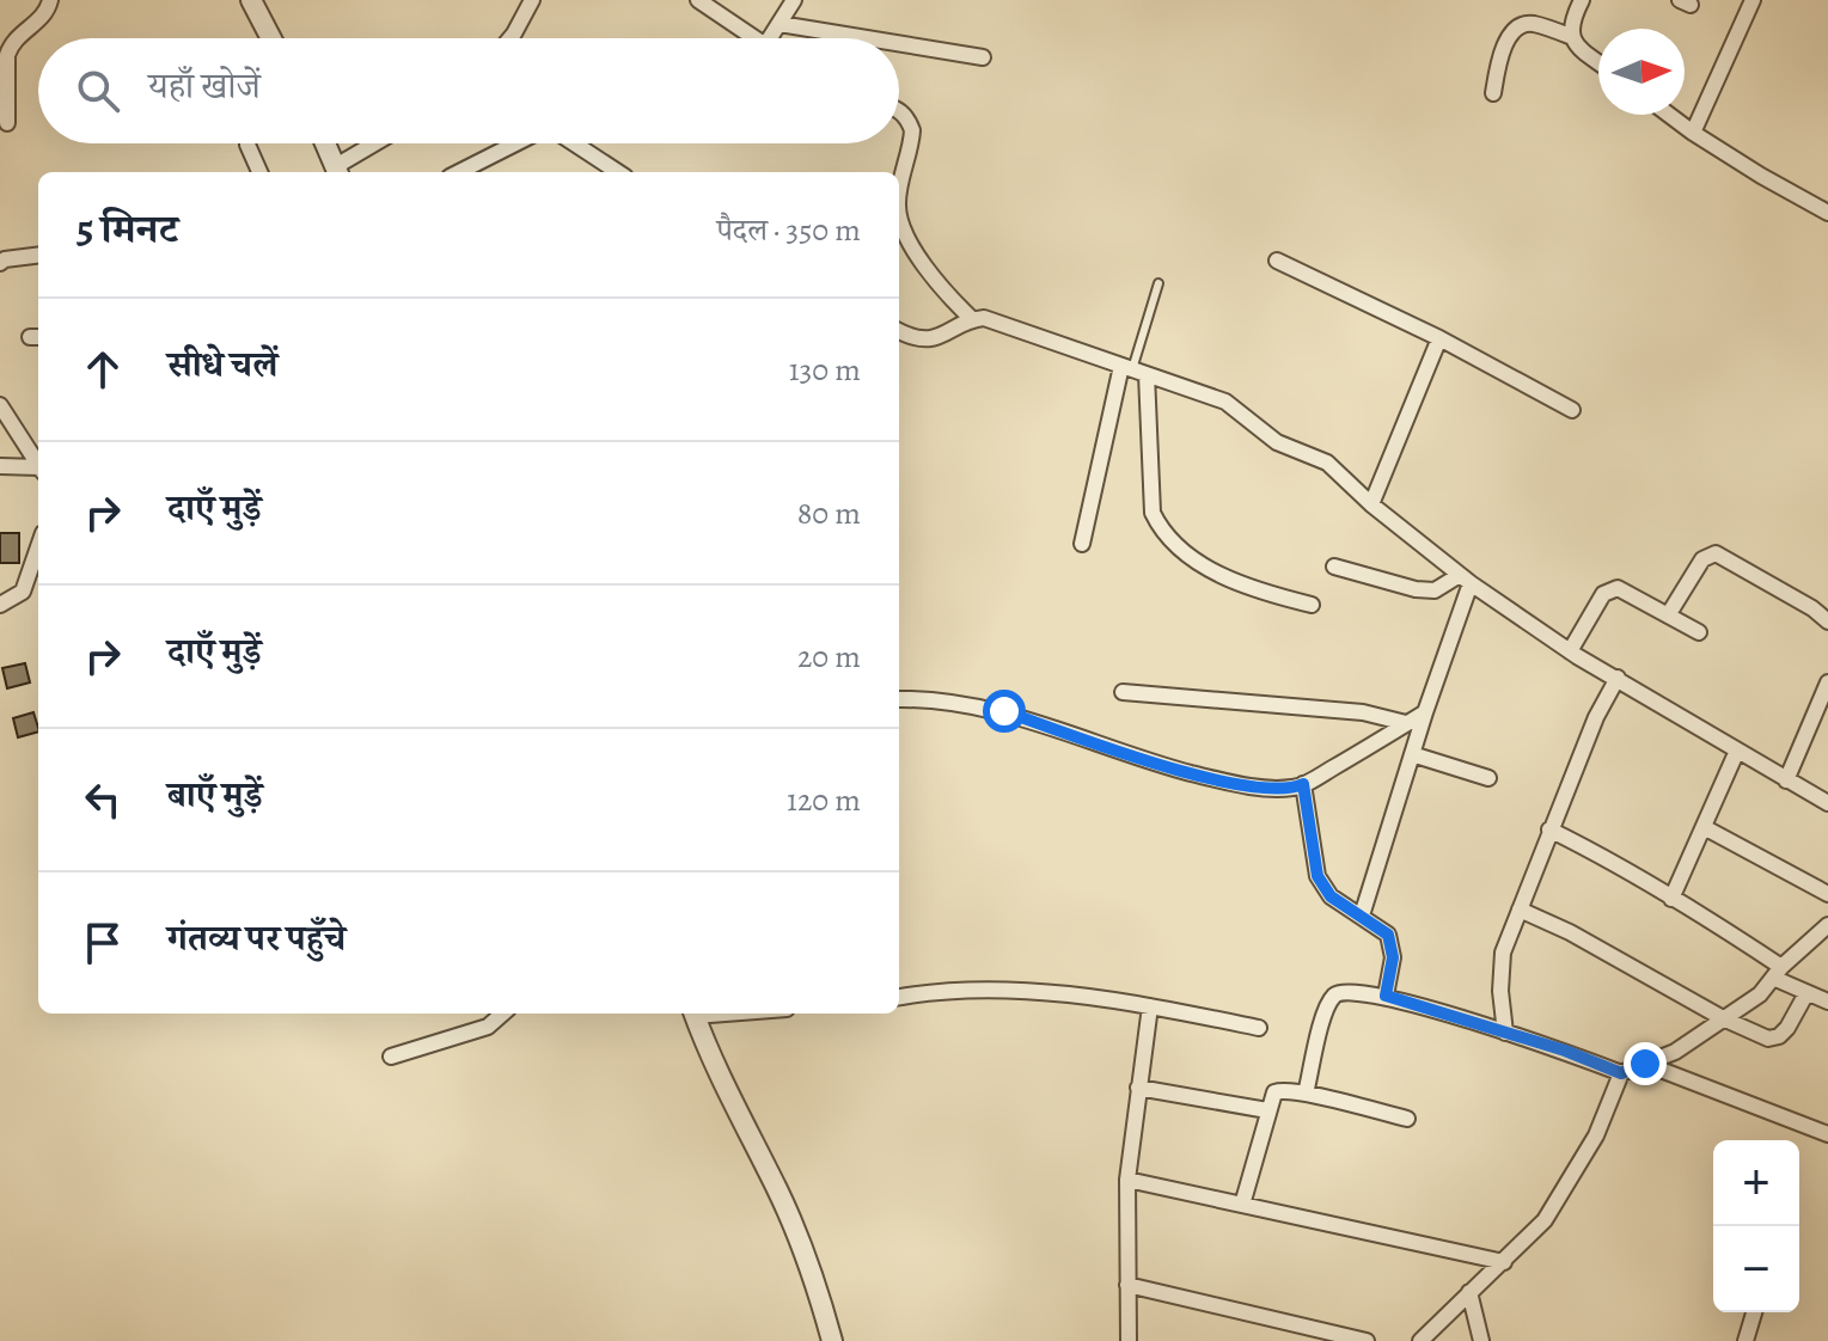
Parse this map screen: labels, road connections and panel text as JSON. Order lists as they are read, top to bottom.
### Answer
{
  "north": "right",
  "page": {
    "search": "यहाँ खोजें",
    "heading": ["5 मिनट", "पैदल · 350 m"],
    "list": [
      ["सीधे चलें", "130 m"],
      ["दाएँ मुड़ें", "80 m"],
      ["दाएँ मुड़ें", "20 m"],
      ["बाएँ मुड़ें", "120 m"],
      "गंतव्य पर पहुँचे"
    ],
    "map_buttons": ["+", "−"]
  }
}
